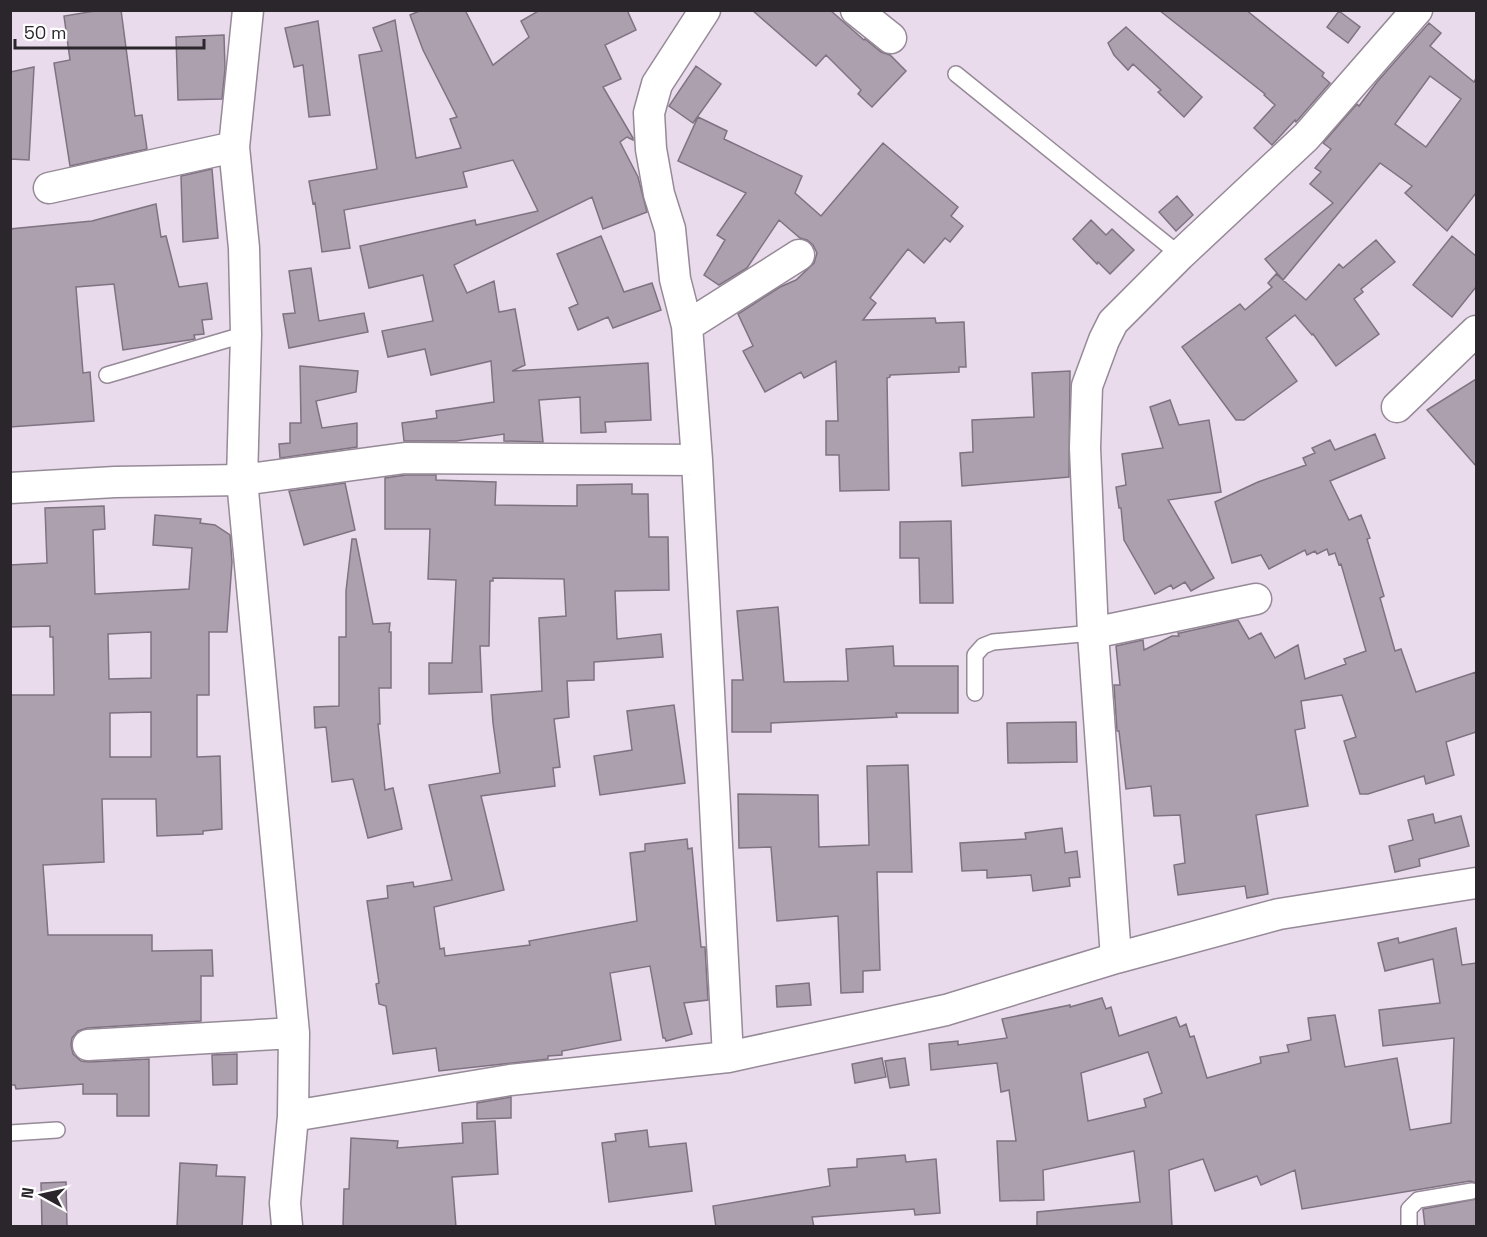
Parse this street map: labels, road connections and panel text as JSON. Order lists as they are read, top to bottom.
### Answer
{
  "scale_bar": "50 m",
  "north": "left"
}
